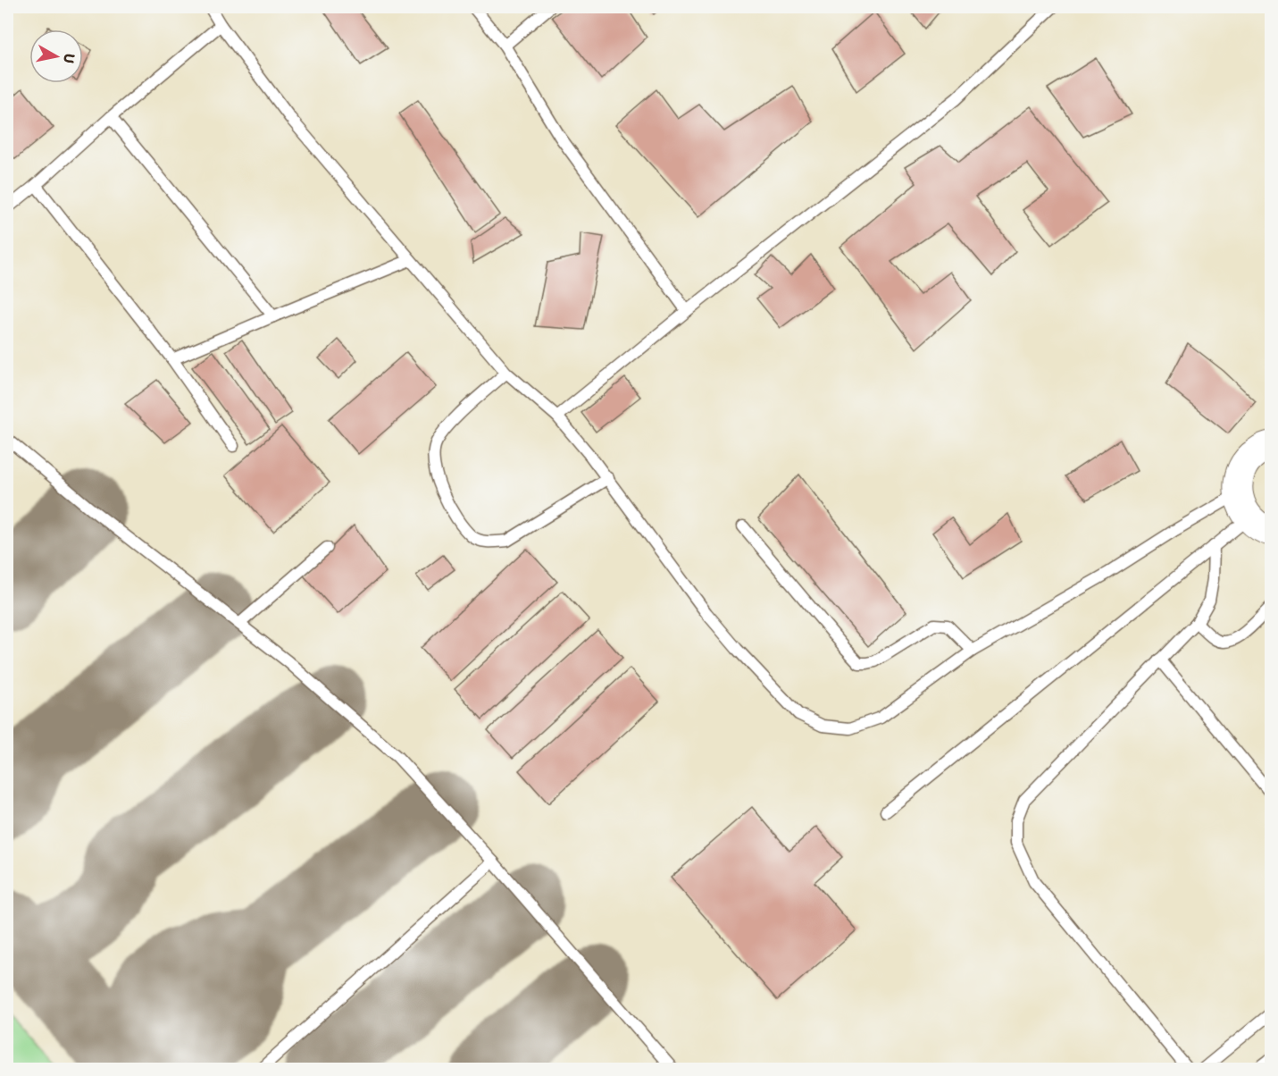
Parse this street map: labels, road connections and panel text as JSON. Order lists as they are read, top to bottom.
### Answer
{
  "north": "right"
}
